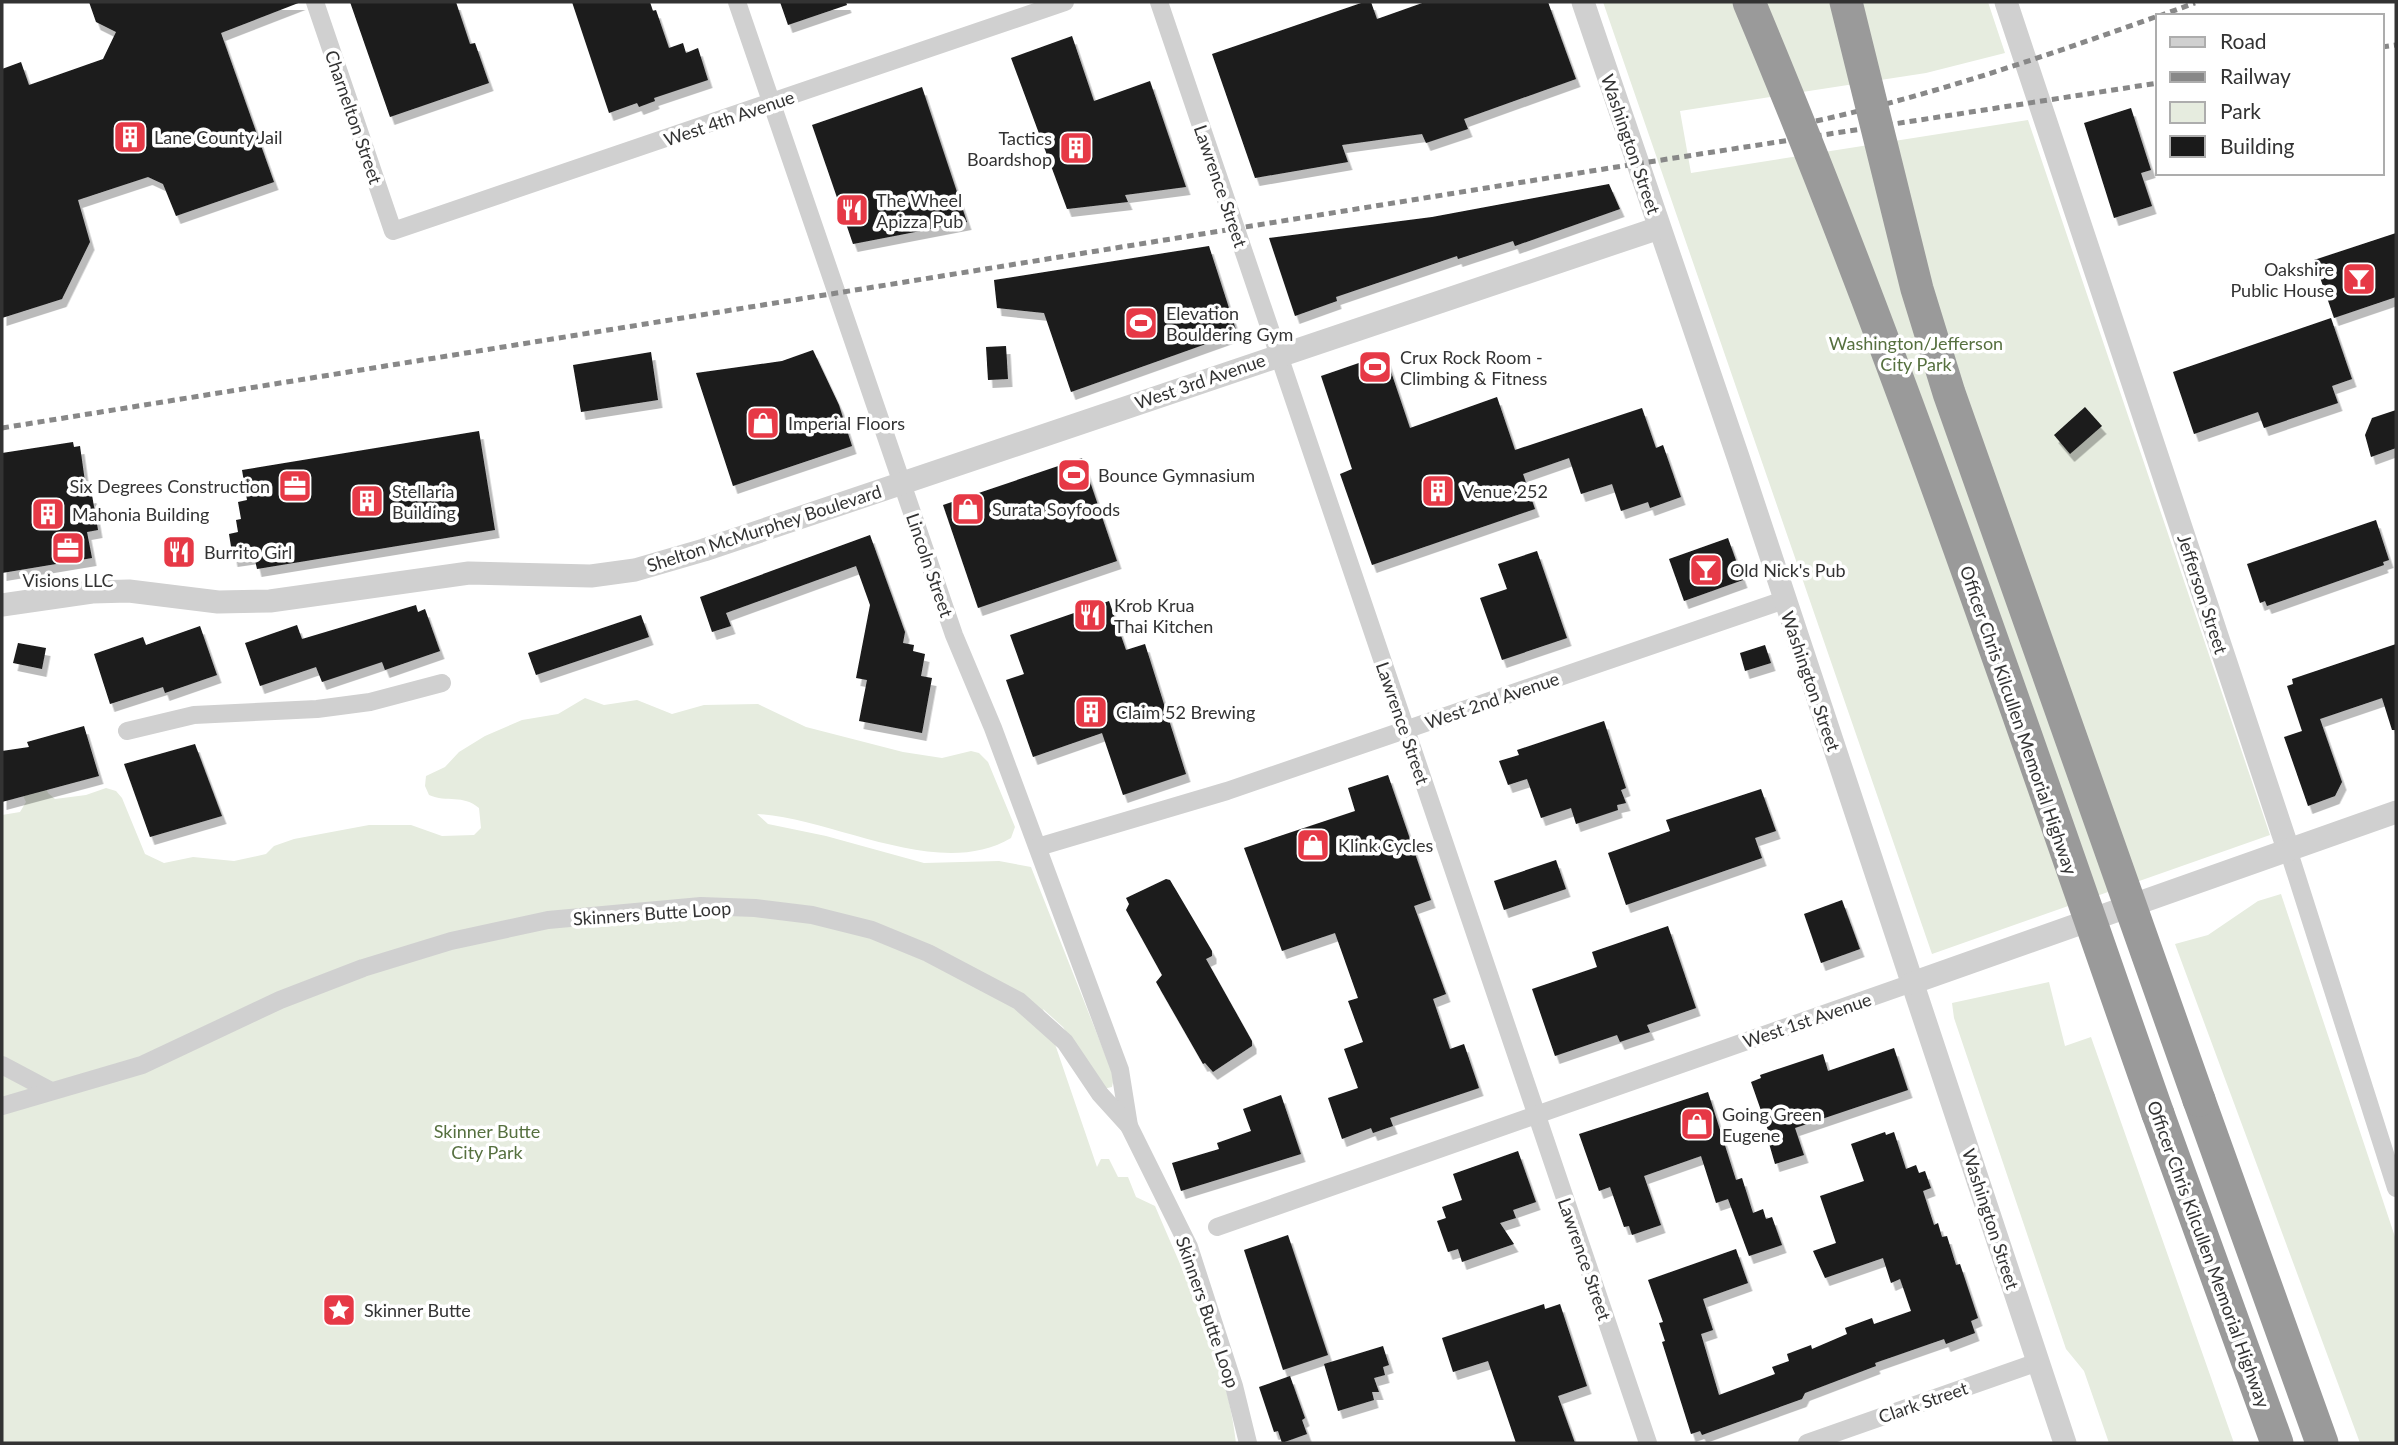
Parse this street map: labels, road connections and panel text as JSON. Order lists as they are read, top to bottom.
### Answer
{
  "streets": {
    "highway": ["Officer Chris Kilcullen Memorial Highway"],
    "street": [
      "Charnelton Street",
      "West 4th Avenue",
      "Washington Street",
      "Lawrence Street",
      "West 3rd Avenue",
      "Shelton McMurphey Boulevard",
      "Lincoln Street",
      "Jefferson Street",
      "West 2nd Avenue",
      "Skinners Butte Loop",
      "West 1st Avenue",
      "Clark Street"
    ]
  },
  "crossings": [
    ["Charnelton Street", "West 4th Avenue"],
    ["West 4th Avenue", "Lincoln Street"],
    ["Washington Street", "West 3rd Avenue"],
    ["Washington Street", "West 2nd Avenue"],
    ["Washington Street", "West 1st Avenue"],
    ["Washington Street", "Clark Street"],
    ["Lawrence Street", "West 3rd Avenue"],
    ["Lawrence Street", "West 2nd Avenue"],
    ["Lawrence Street", "West 1st Avenue"],
    ["West 3rd Avenue", "Shelton McMurphey Boulevard"],
    ["West 3rd Avenue", "Lincoln Street"],
    ["Shelton McMurphey Boulevard", "Lincoln Street"],
    ["Lincoln Street", "West 2nd Avenue"],
    ["Lincoln Street", "Skinners Butte Loop"],
    ["Jefferson Street", "West 1st Avenue"]
  ],
  "parks": ["Washington/Jefferson City Park", "Skinner Butte City Park"],
  "places": {
    "building": [
      "Lane County Jail",
      "Tactics Boardshop",
      "Venue 252",
      "Stellaria Building",
      "Mahonia Building",
      "Claim 52 Brewing"
    ],
    "restaurant": ["The Wheel Apizza Pub", "Burrito Girl", "Krob Krua Thai Kitchen"],
    "bar": ["Oakshire Public House", "Old Nick's Pub"],
    "sports": ["Elevation Bouldering Gym", "Crux Rock Room - Climbing & Fitness", "Bounce Gymnasium"],
    "shop": [
      "Imperial Floors",
      "Surata Soyfoods",
      "Klink Cycles",
      "Going Green Eugene"
    ],
    "office": ["Six Degrees Construction", "Visions LLC"],
    "place": ["Skinner Butte"]
  },
  "legend": [
    "Road",
    "Railway",
    "Park",
    "Building"
  ]
}
